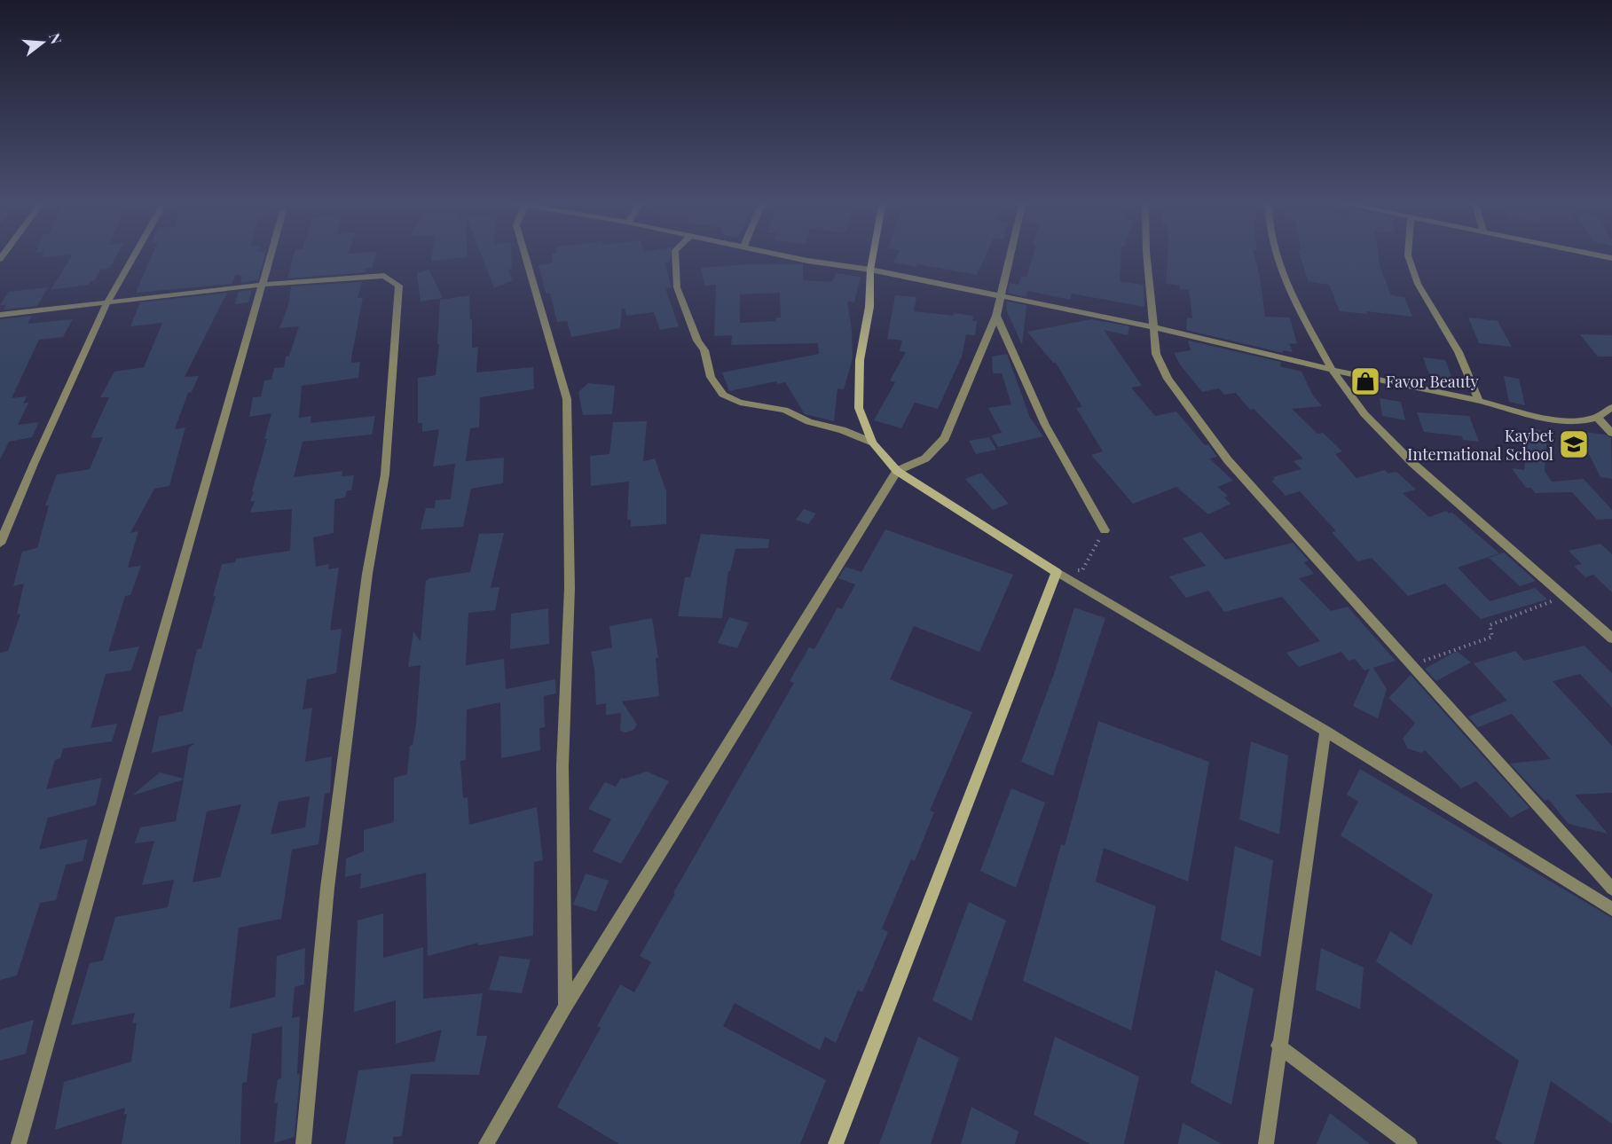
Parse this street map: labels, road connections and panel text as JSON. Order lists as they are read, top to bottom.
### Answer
{
  "places": {
    "shop": ["Favor Beauty"],
    "school or university": ["Kaybet International School"]
  },
  "north": "right"
}
